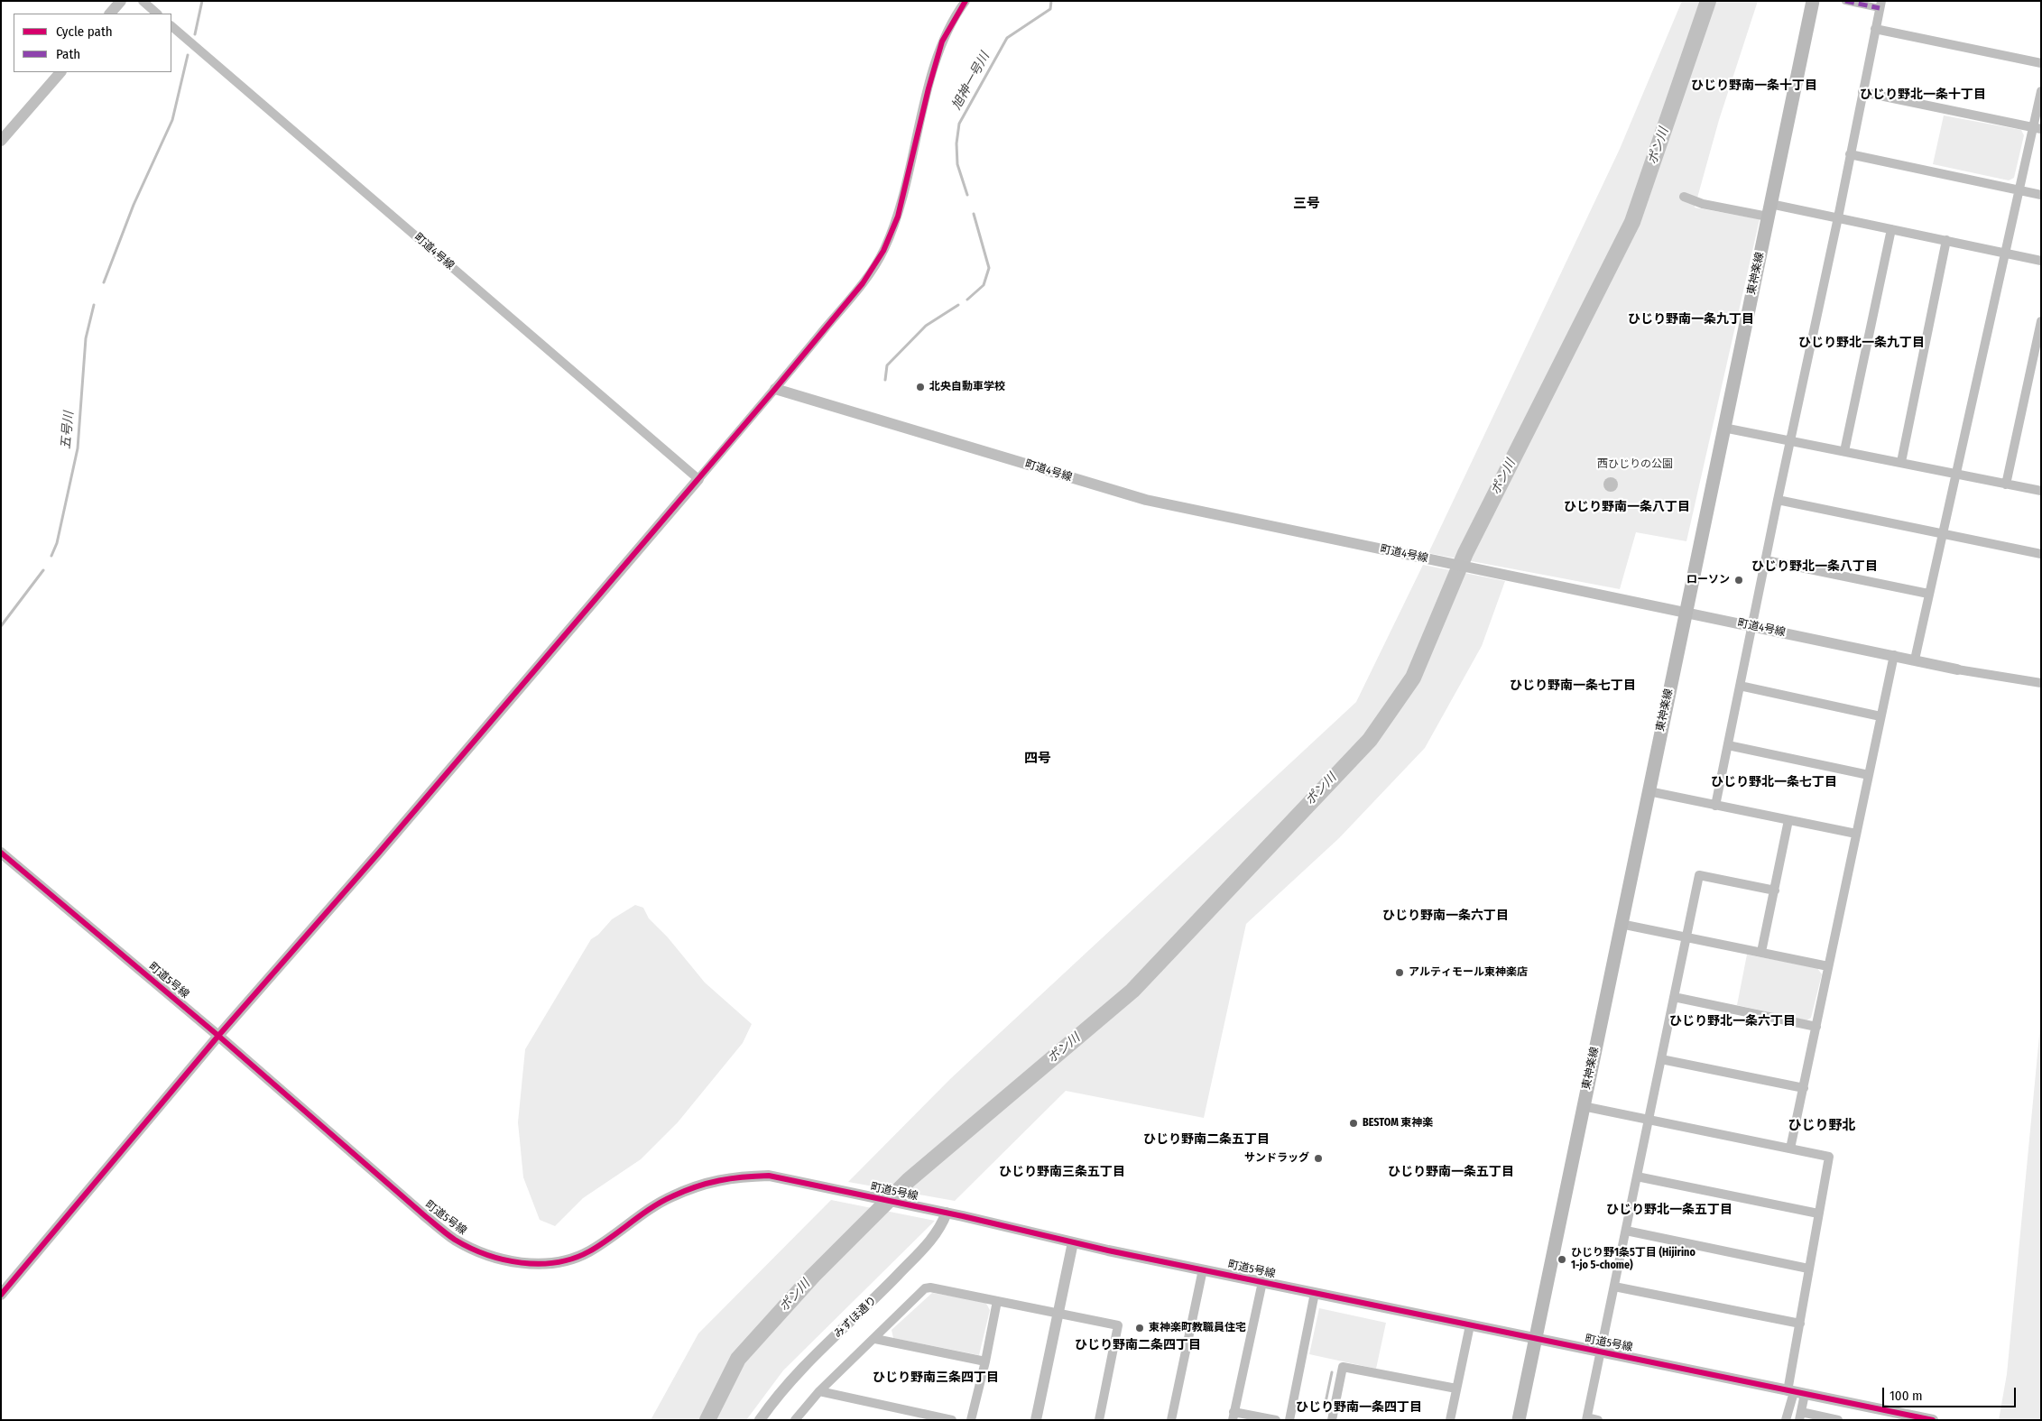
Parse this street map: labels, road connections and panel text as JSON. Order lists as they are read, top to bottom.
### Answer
{
  "streets": {
    "main road": ["東神楽線"],
    "street": ["町道4号線", "町道5号線", "みずほ通り"]
  },
  "crossings": [
    ["町道4号線", "東神楽線"],
    ["東神楽線", "町道5号線"],
    ["町道5号線", "みずほ通り"]
  ],
  "districts": [
    "ひじり野南一条十丁目",
    "ひじり野北一条十丁目",
    "三号",
    "ひじり野南一条九丁目",
    "ひじり野北一条九丁目",
    "ひじり野南一条八丁目",
    "ひじり野北一条八丁目",
    "ひじり野南一条七丁目",
    "四号",
    "ひじり野北一条七丁目",
    "ひじり野南一条六丁目",
    "ひじり野北一条六丁目",
    "ひじり野北",
    "ひじり野南二条五丁目",
    "ひじり野南三条五丁目",
    "ひじり野南一条五丁目",
    "ひじり野北一条五丁目",
    "ひじり野南二条四丁目",
    "ひじり野南三条四丁目",
    "ひじり野南一条四丁目"
  ],
  "water": ["旭神一号川", "ポン川", "五号川"],
  "parks": ["西ひじりの公園"],
  "places": [
    "北央自動車学校",
    "ローソン",
    "アルティモール東神楽店",
    "BESTOM 東神楽",
    "サンドラッグ",
    "ひじり野1条5丁目 (Hijirino 1-jo 5-chome)",
    "東神楽町教職員住宅"
  ],
  "legend": ["Cycle path", "Path"],
  "scale_bar": "100 m"
}
